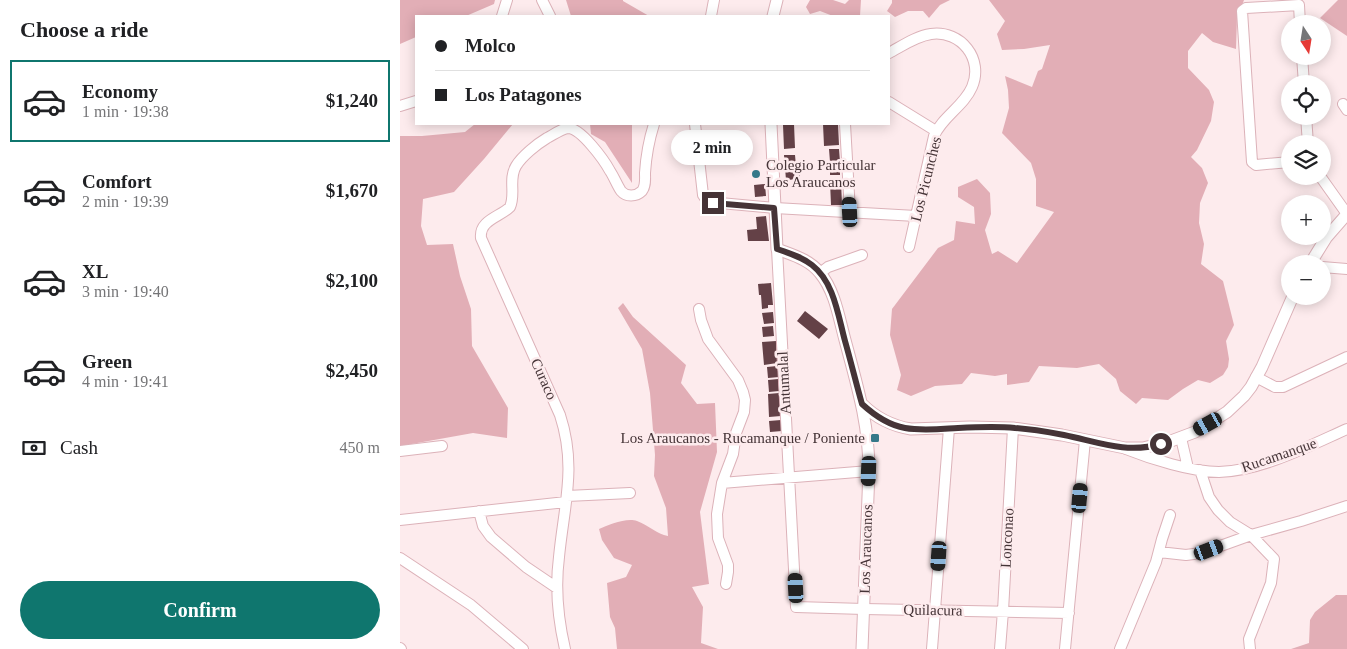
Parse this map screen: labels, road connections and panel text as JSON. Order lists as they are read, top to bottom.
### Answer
{
  "streets": {
    "street": [
      "Los Picunches",
      "Curaco",
      "Antumalal",
      "Rucamanque",
      "Lonconao",
      "Los Araucanos",
      "Quilacura"
    ]
  },
  "crossings": [
    ["Antumalal", "Los Araucanos"],
    ["Antumalal", "Quilacura"],
    ["Rucamanque", "Lonconao"],
    ["Rucamanque", "Los Araucanos"],
    ["Lonconao", "Quilacura"],
    ["Los Araucanos", "Quilacura"]
  ],
  "places": {
    "other": ["Colegio Particular Los Araucanos"],
    "transit": ["Los Araucanos - Rucamanque / Poniente"]
  },
  "north": "bottom",
  "page": {
    "heading": "Choose a ride",
    "map_buttons": ["+", "−"],
    "banner": ["Molco", "Los Patagones"],
    "list": [
      {
        "name": "Economy",
        "note": "1 min · 19:38",
        "value": "$1,240"
      },
      {
        "name": "Comfort",
        "note": "2 min · 19:39",
        "value": "$1,670"
      },
      {
        "name": "XL",
        "note": "3 min · 19:40",
        "value": "$2,100"
      },
      {
        "name": "Green",
        "note": "4 min · 19:41",
        "value": "$2,450"
      }
    ],
    "bubble": "2 min",
    "pay": ["Cash", "450 m"],
    "buttons": "Confirm"
  }
}
